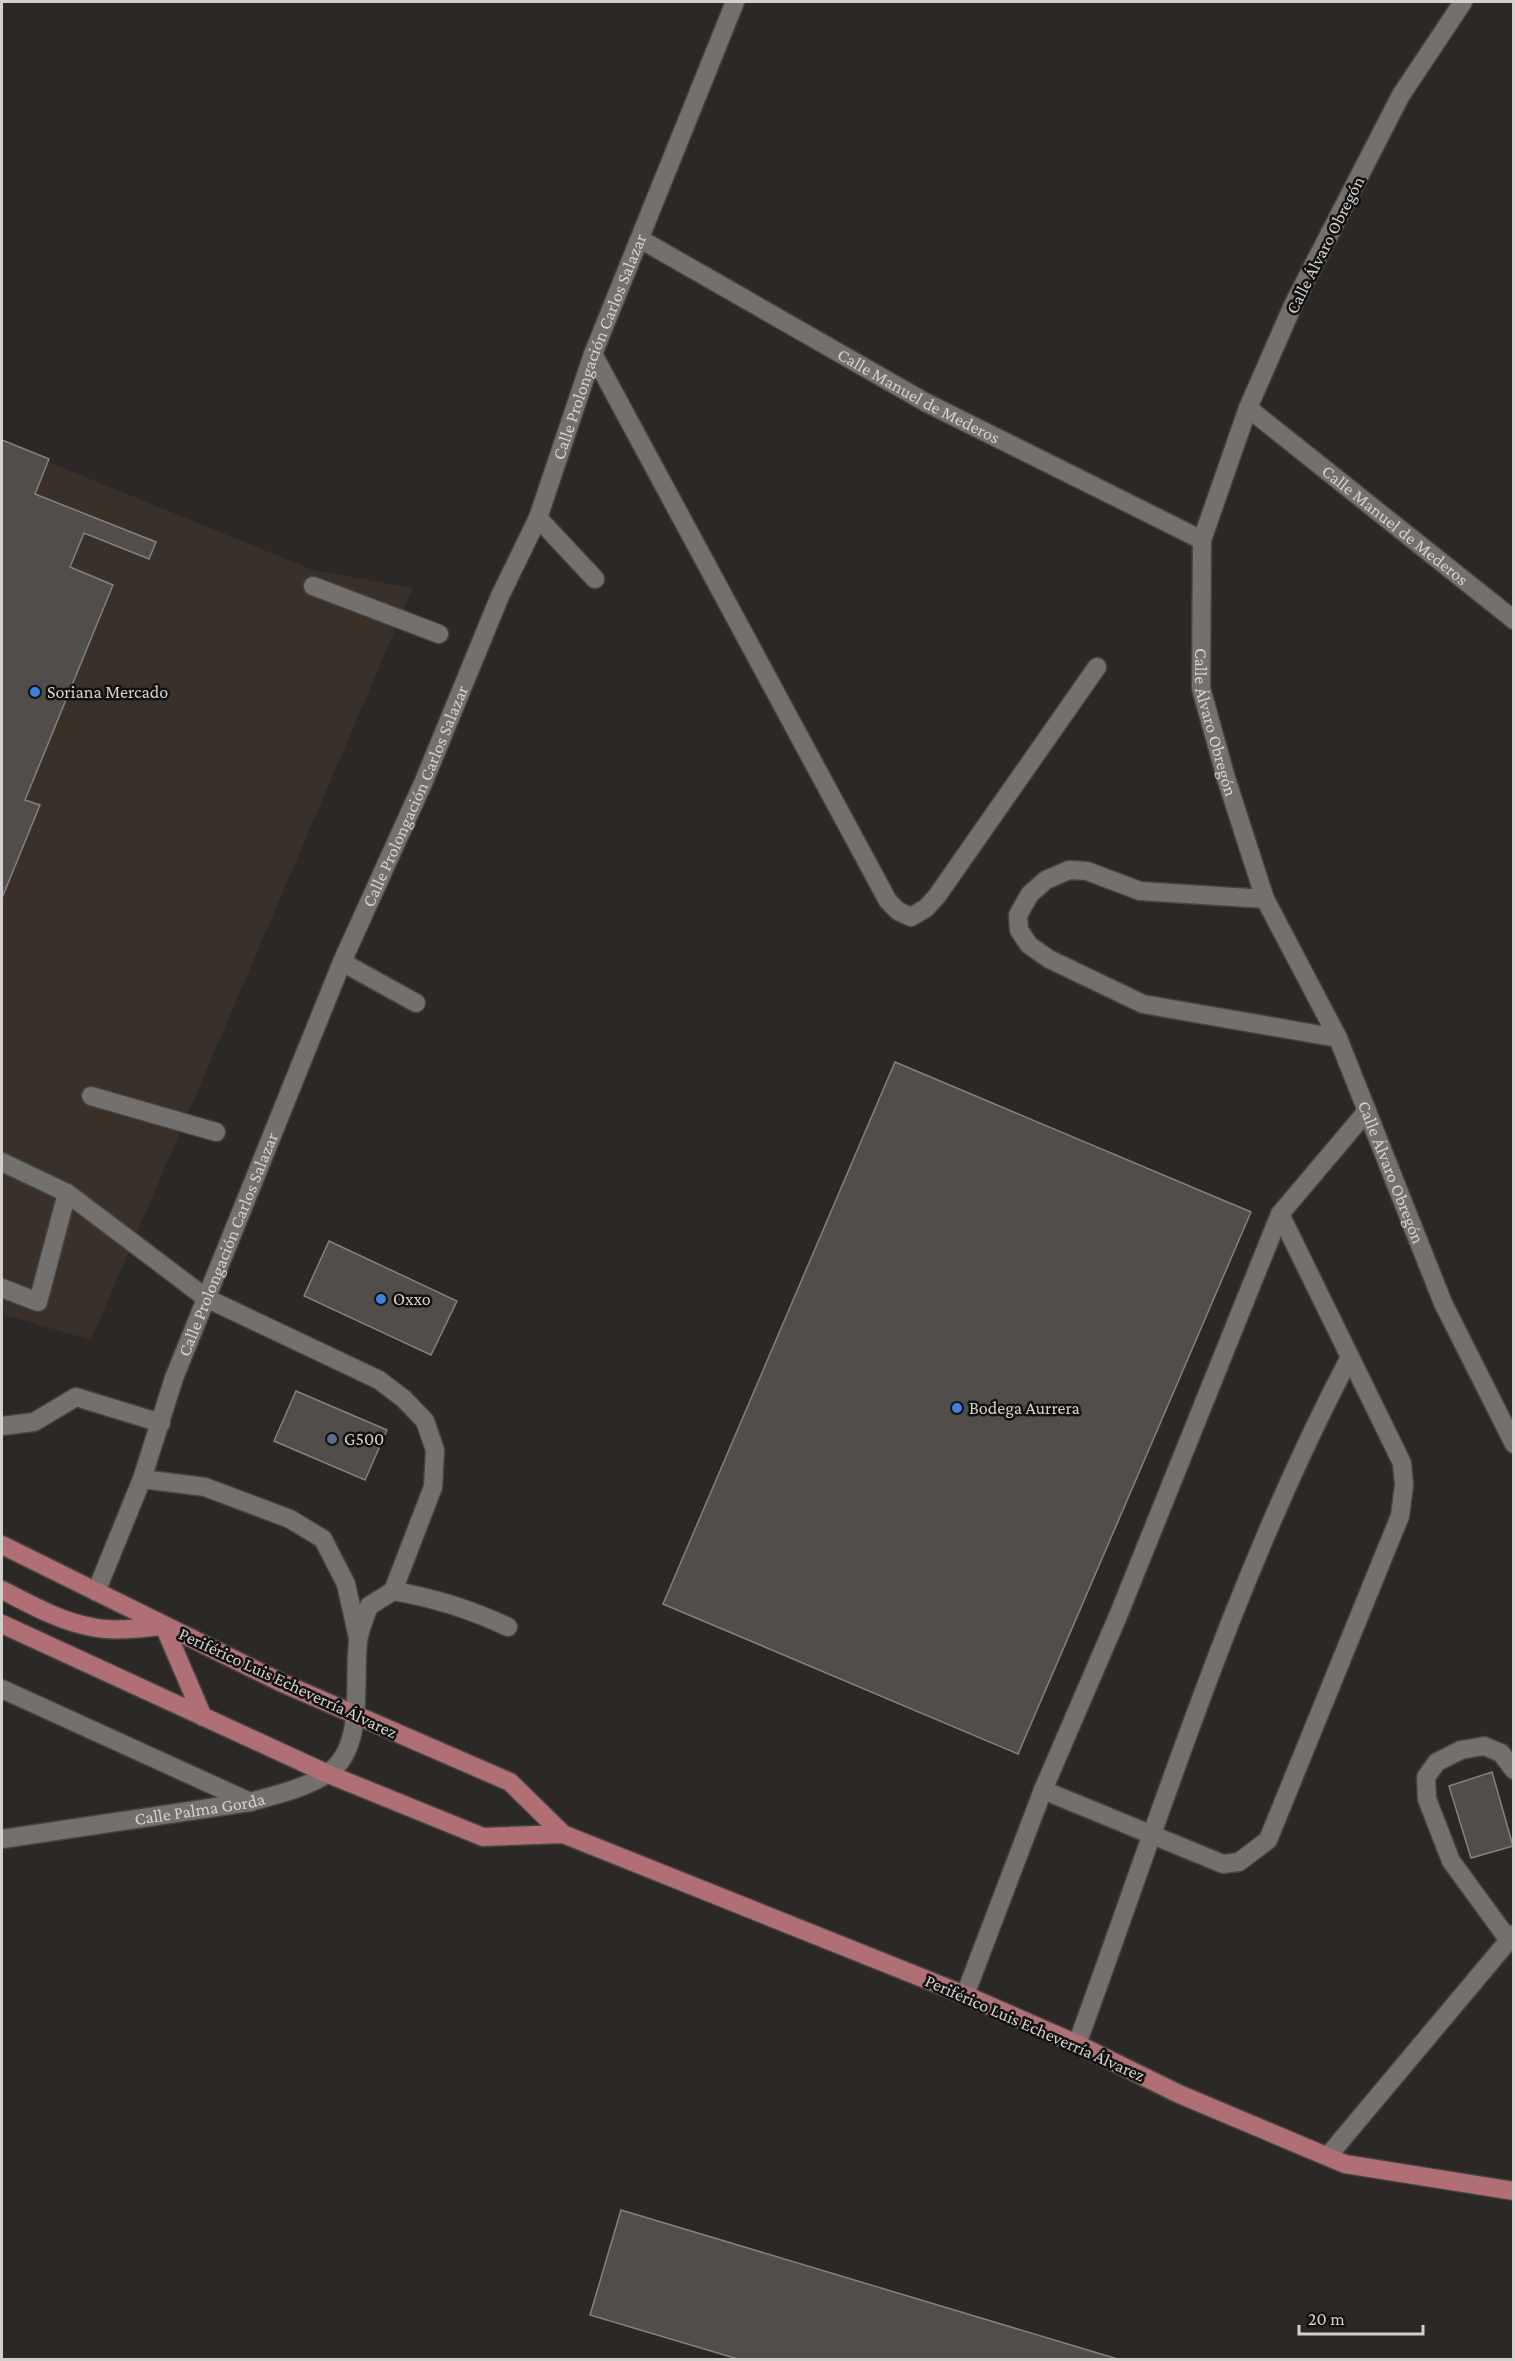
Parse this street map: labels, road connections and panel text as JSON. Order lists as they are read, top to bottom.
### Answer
{
  "streets": {
    "main road": ["Periférico Luis Echeverría Álvarez"],
    "street": [
      "Calle Álvaro Obregón",
      "Calle Prolongación Carlos Salazar",
      "Calle Manuel de Mederos",
      "Calle Palma Gorda"
    ]
  },
  "crossings": [
    ["Calle Álvaro Obregón", "Calle Manuel de Mederos"],
    ["Calle Prolongación Carlos Salazar", "Calle Manuel de Mederos"],
    ["Calle Prolongación Carlos Salazar", "Periférico Luis Echeverría Álvarez"],
    ["Periférico Luis Echeverría Álvarez", "Calle Palma Gorda"]
  ],
  "places": [
    "Soriana Mercado",
    "Oxxo",
    "Bodega Aurrera",
    "G500"
  ],
  "scale_bar": "20 m"
}
